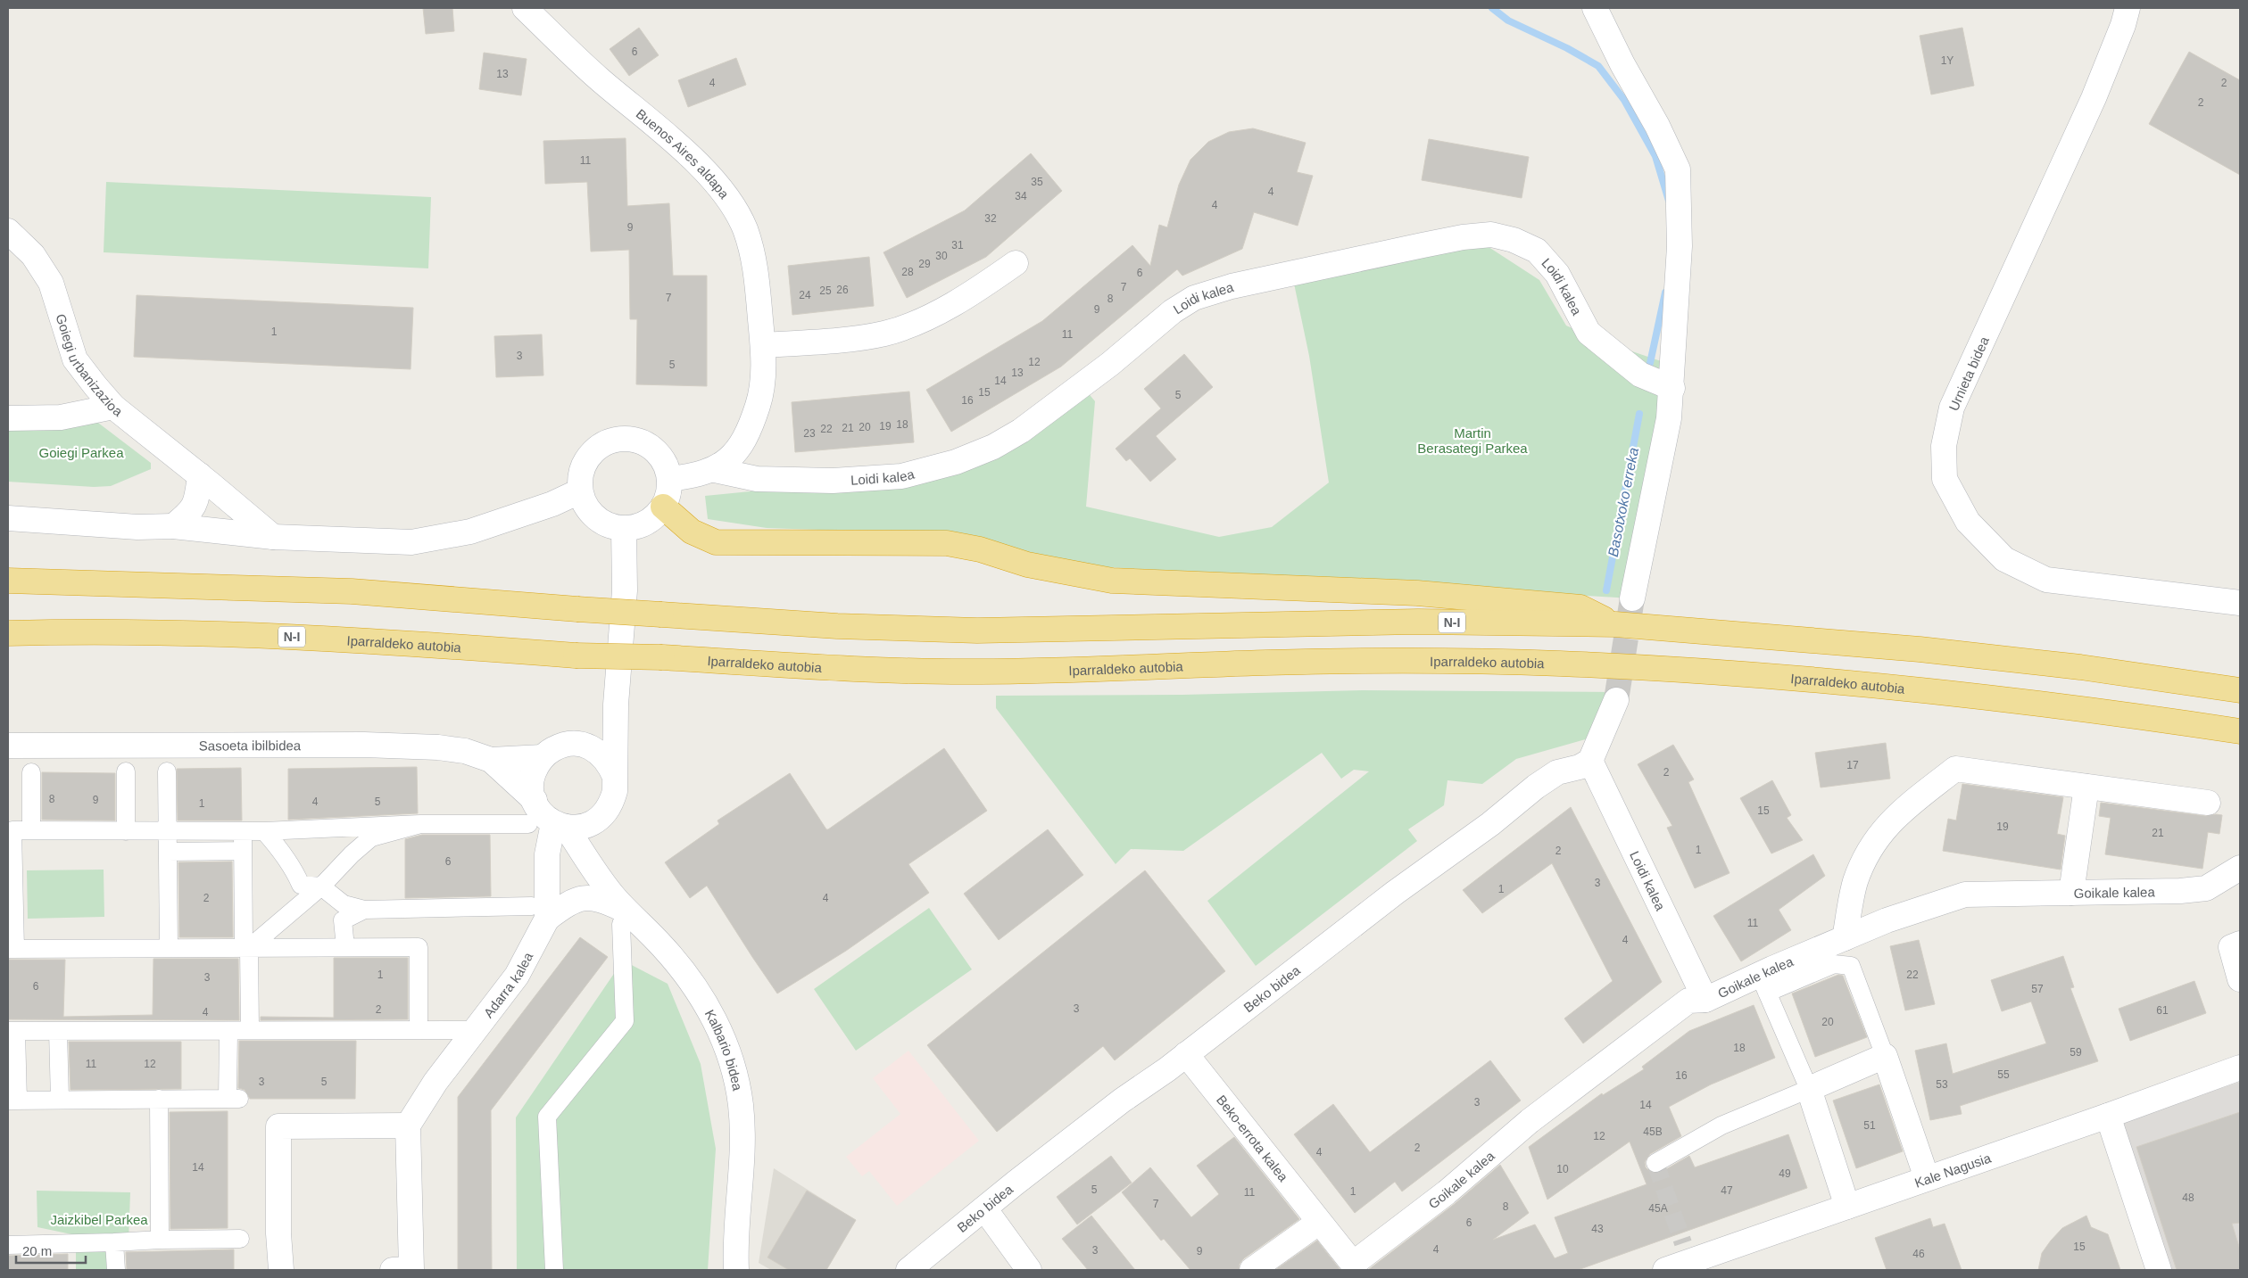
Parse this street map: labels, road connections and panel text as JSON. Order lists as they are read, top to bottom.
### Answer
{
  "streets": {
    "highway": ["N-I", "Iparraldeko autobia"],
    "street": [
      "Buenos Aires aldapa",
      "Loidi kalea",
      "Goiegi urbanizazioa",
      "Urnieta bidea",
      "Sasoeta ibilbidea",
      "Goikale kalea",
      "Adarra kalea",
      "Beko bidea",
      "Kalbario bidea",
      "Beko-errota kalea",
      "Kale Nagusia"
    ]
  },
  "crossings": [
    ["Loidi kalea", "Goikale kalea"],
    ["Loidi kalea", "Beko bidea"],
    ["Sasoeta ibilbidea", "Adarra kalea"],
    ["Sasoeta ibilbidea", "Kalbario bidea"],
    ["Goikale kalea", "Beko-errota kalea"],
    ["Adarra kalea", "Kalbario bidea"],
    ["Beko bidea", "Beko-errota kalea"]
  ],
  "water": ["Basotxoko erreka"],
  "parks": ["Martin Berasategi Parkea", "Goiegi Parkea", "Jaizkibel Parkea"],
  "house_numbers": [
    "6",
    "1Y",
    "13",
    "4",
    "2",
    "2",
    "11",
    "35",
    "4",
    "34",
    "4",
    "32",
    "9",
    "31",
    "30",
    "29",
    "28",
    "6",
    "7",
    "26",
    "25",
    "24",
    "7",
    "8",
    "9",
    "1",
    "11",
    "3",
    "12",
    "5",
    "13",
    "14",
    "15",
    "5",
    "16",
    "18",
    "19",
    "20",
    "21",
    "22",
    "23",
    "17",
    "2",
    "8",
    "9",
    "4",
    "5",
    "1",
    "15",
    "19",
    "21",
    "1",
    "2",
    "6",
    "3",
    "1",
    "2",
    "4",
    "11",
    "4",
    "1",
    "22",
    "3",
    "6",
    "57",
    "3",
    "2",
    "61",
    "4",
    "20",
    "18",
    "59",
    "11",
    "12",
    "55",
    "16",
    "3",
    "5",
    "53",
    "3",
    "14",
    "51",
    "45B",
    "12",
    "2",
    "4",
    "14",
    "10",
    "49",
    "5",
    "47",
    "1",
    "11",
    "48",
    "7",
    "8",
    "45A",
    "6",
    "43",
    "15",
    "4",
    "3",
    "9",
    "46"
  ],
  "scale_bar": "20 m"
}
